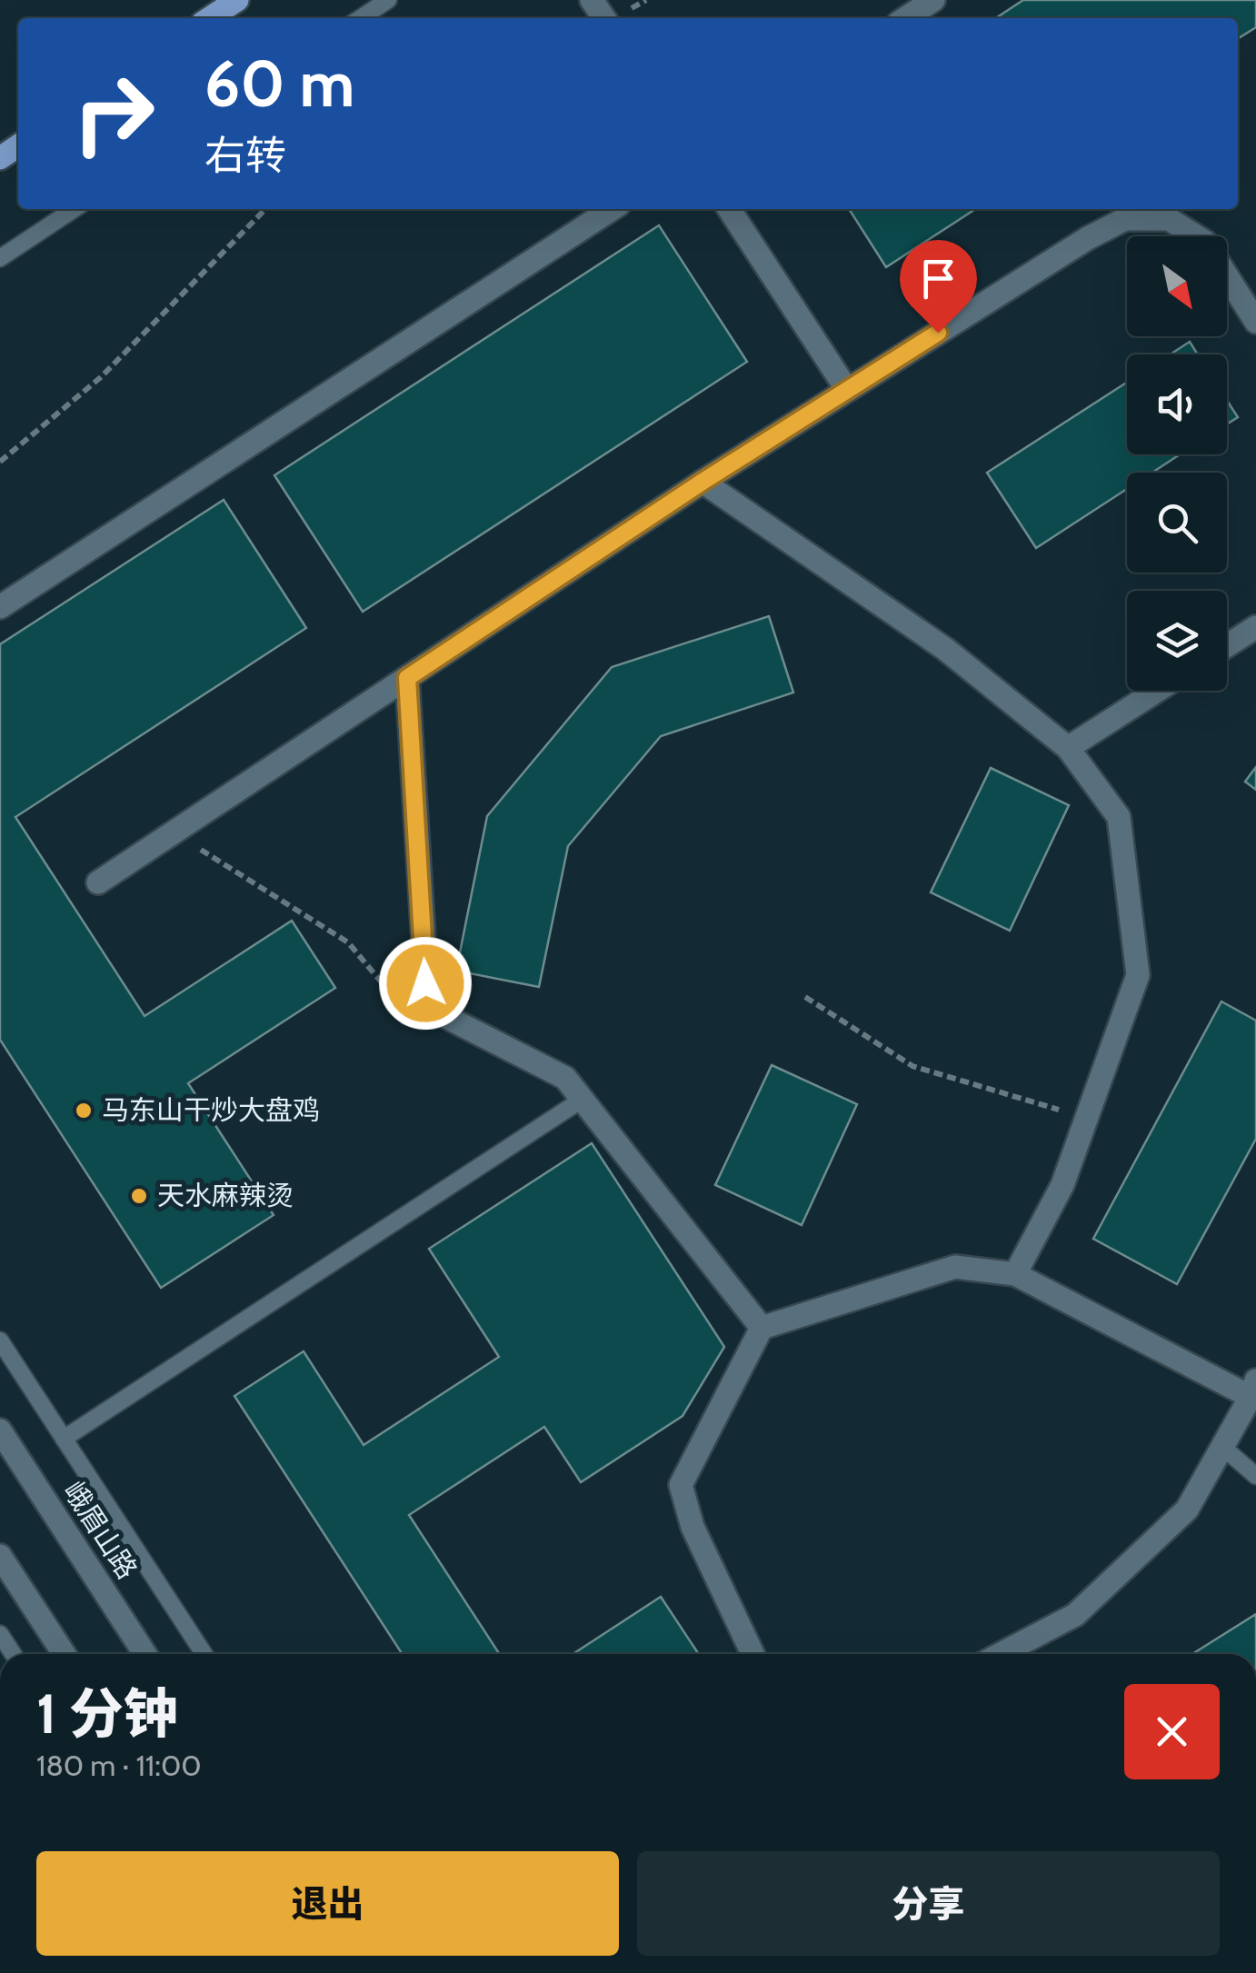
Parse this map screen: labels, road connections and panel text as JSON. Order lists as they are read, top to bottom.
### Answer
{
  "streets": {
    "street": ["峨眉山路"]
  },
  "places": ["马东山干炒大盘鸡", "天水麻辣烫"],
  "north": "bottom right",
  "page": {
    "turn": ["60 m", "右转"],
    "heading": ["1 分钟", "180 m · 11:00"],
    "buttons": ["退出", "分享"]
  }
}
